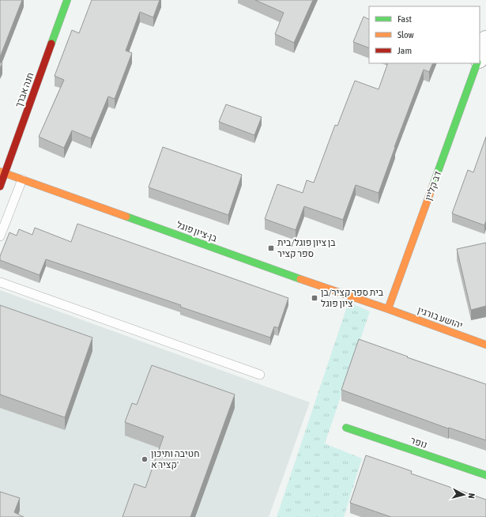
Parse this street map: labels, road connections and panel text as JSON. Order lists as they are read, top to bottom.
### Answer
{
  "streets": {
    "street": [
      "חנה אברך",
      "דב קליין",
      "בן-ציון פוגל",
      "יהושע בורגין",
      "נופר"
    ]
  },
  "crossings": [
    ["חנה אברך", "בן-ציון פוגל"],
    ["דב קליין", "בן-ציון פוגל"],
    ["דב קליין", "יהושע בורגין"],
    ["בן-ציון פוגל", "יהושע בורגין"]
  ],
  "places": {
    "transit": ["בן ציון פוגל/בית ספר קציר", "בית ספר קציר/בן ציון פוגל"],
    "other": ["חטיבה ותיכון קציר א'"]
  },
  "legend": ["Fast", "Slow", "Jam"],
  "north": "right"
}
